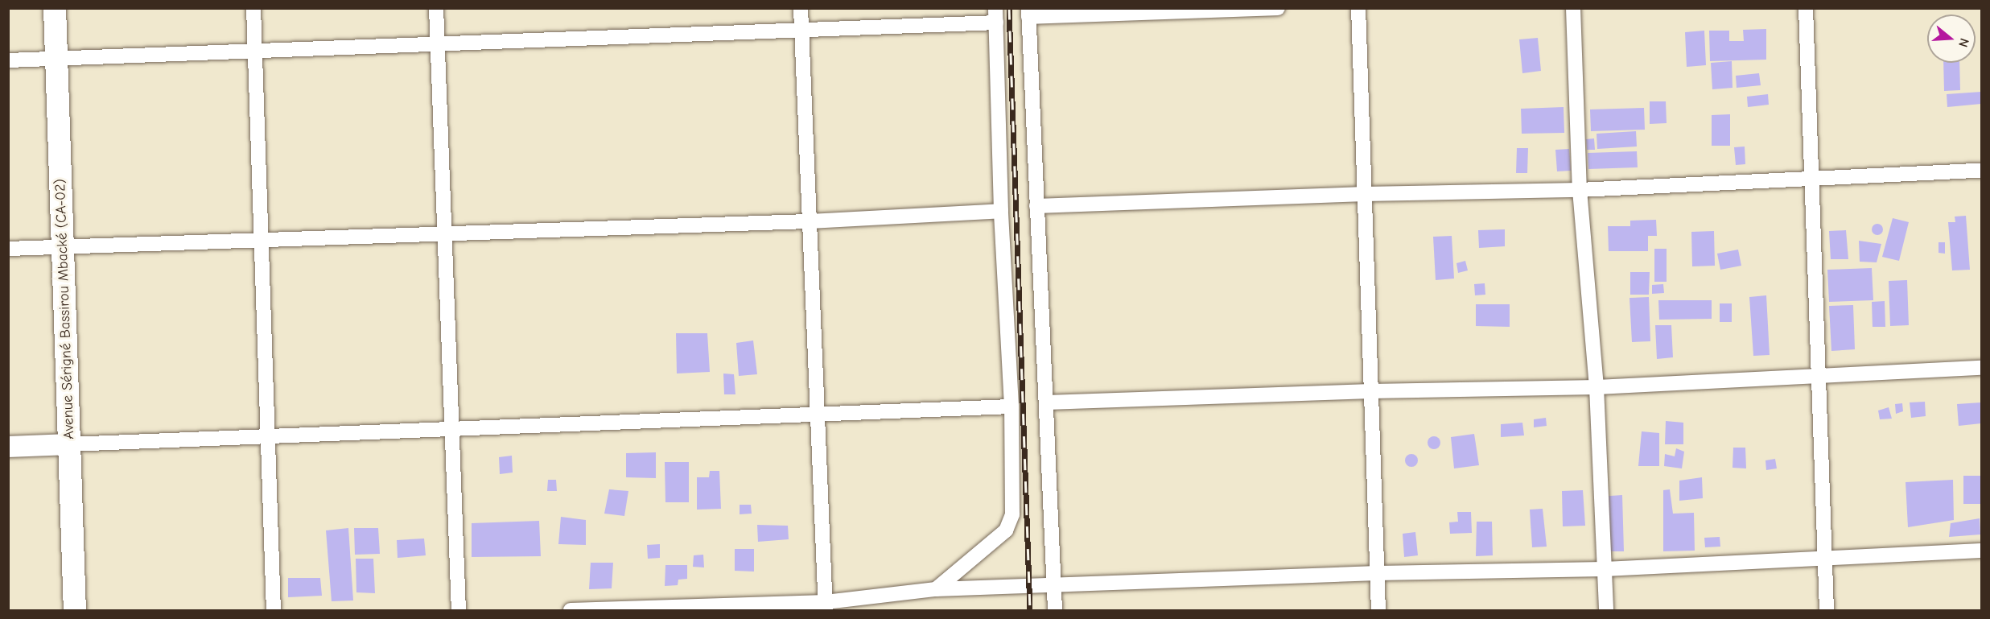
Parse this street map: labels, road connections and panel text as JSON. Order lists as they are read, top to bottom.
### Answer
{
  "streets": {
    "main road": ["Avenue Sérigné Bassirou Mbacké (CA-02)"]
  },
  "north": "right"
}
